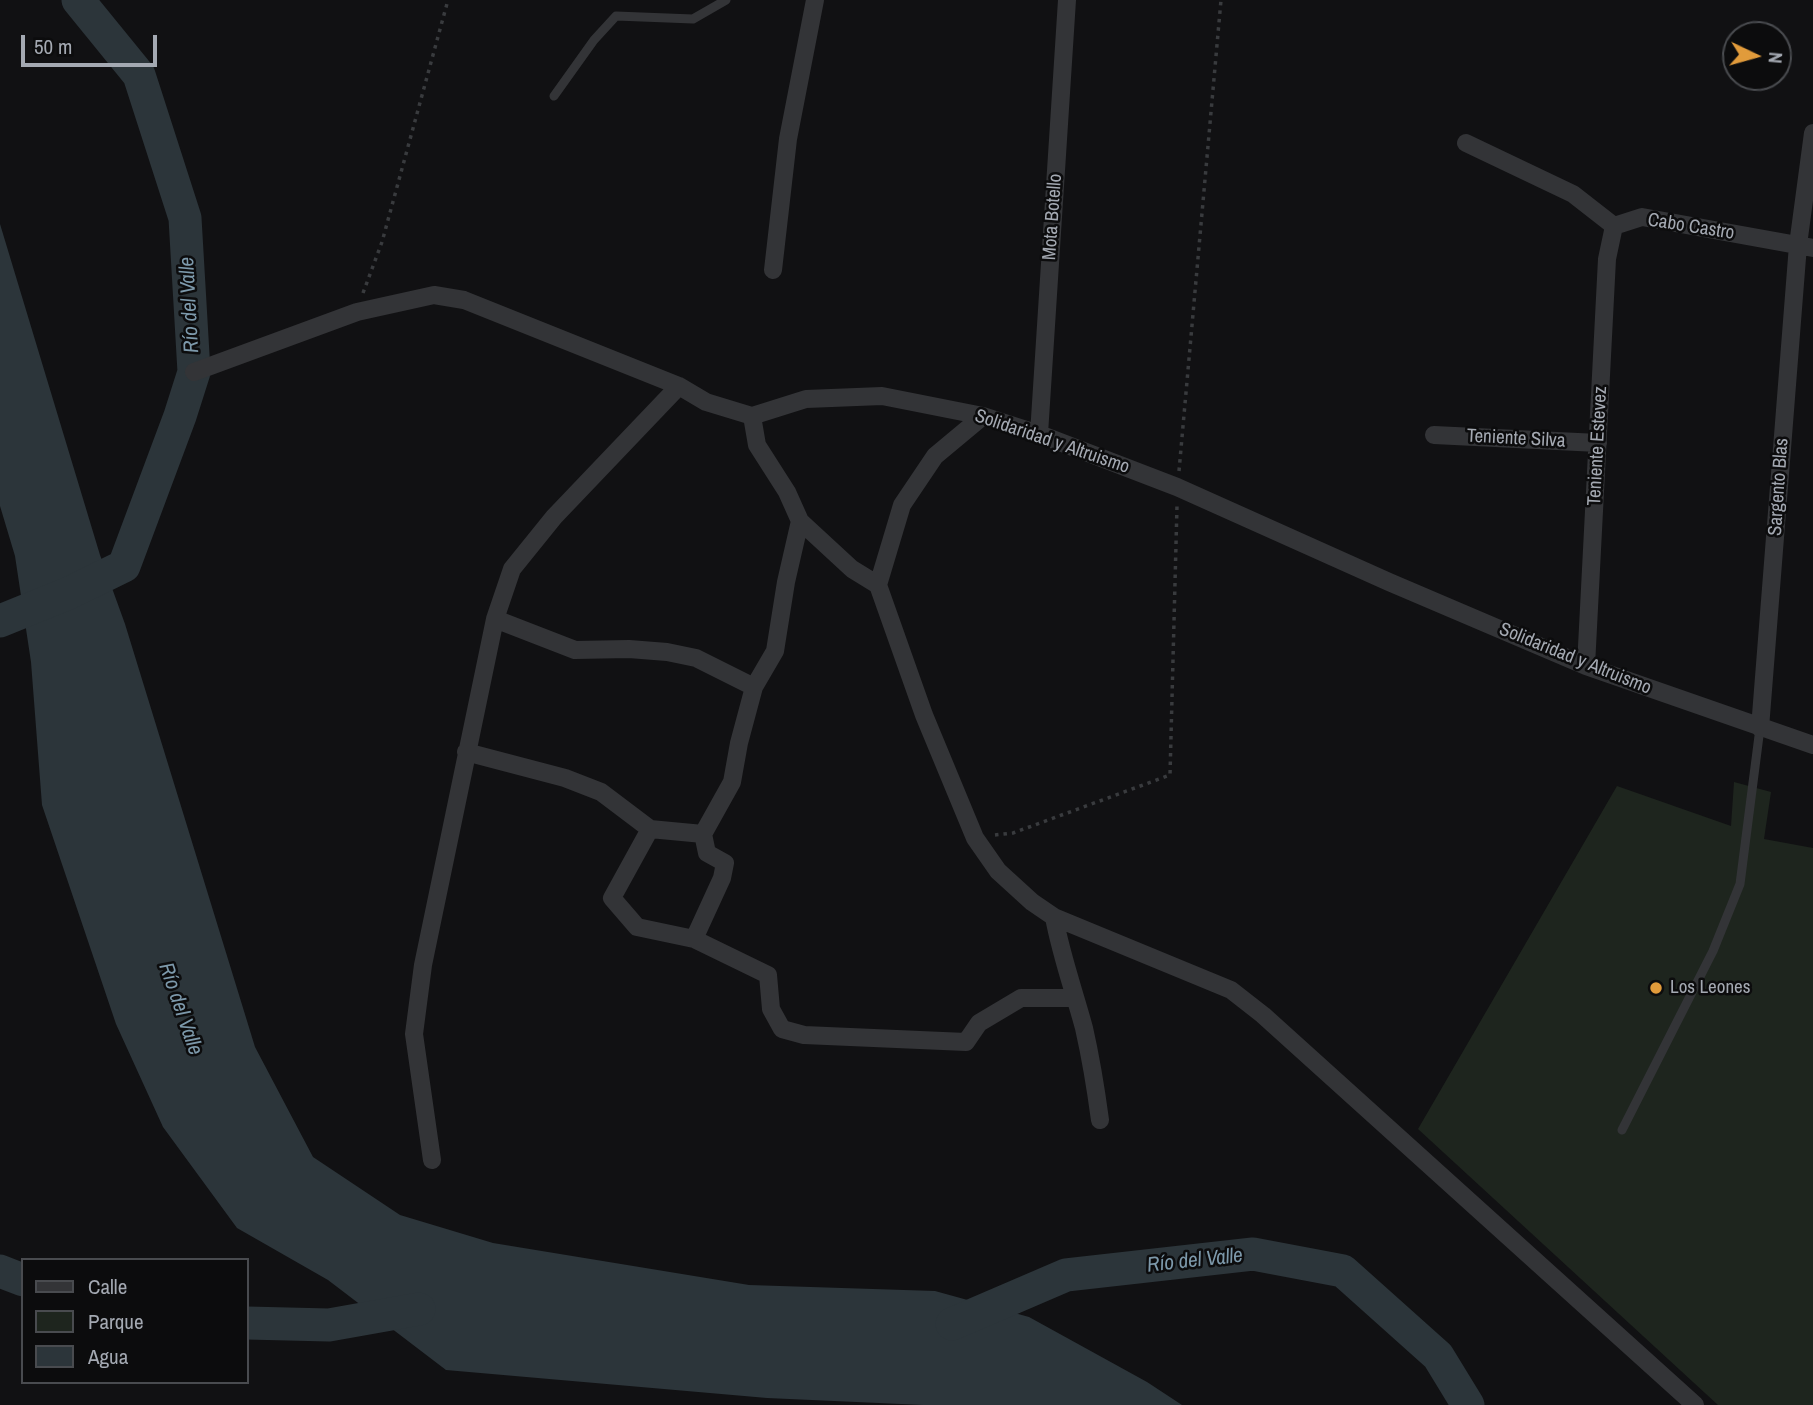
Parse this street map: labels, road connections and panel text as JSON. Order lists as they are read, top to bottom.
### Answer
{
  "streets": {
    "street": [
      "Mota Botello",
      "Cabo Castro",
      "Teniente Silva",
      "Solidaridad y Altruismo",
      "Teniente Estevez",
      "Sargento Blas"
    ]
  },
  "crossings": [
    ["Mota Botello", "Solidaridad y Altruismo"],
    ["Cabo Castro", "Teniente Estevez"],
    ["Cabo Castro", "Sargento Blas"],
    ["Teniente Silva", "Teniente Estevez"],
    ["Solidaridad y Altruismo", "Teniente Estevez"],
    ["Solidaridad y Altruismo", "Sargento Blas"]
  ],
  "water": ["Río del Valle"],
  "places": ["Los Leones"],
  "legend": ["Calle", "Parque", "Agua"],
  "scale_bar": "50 m",
  "north": "right"
}
